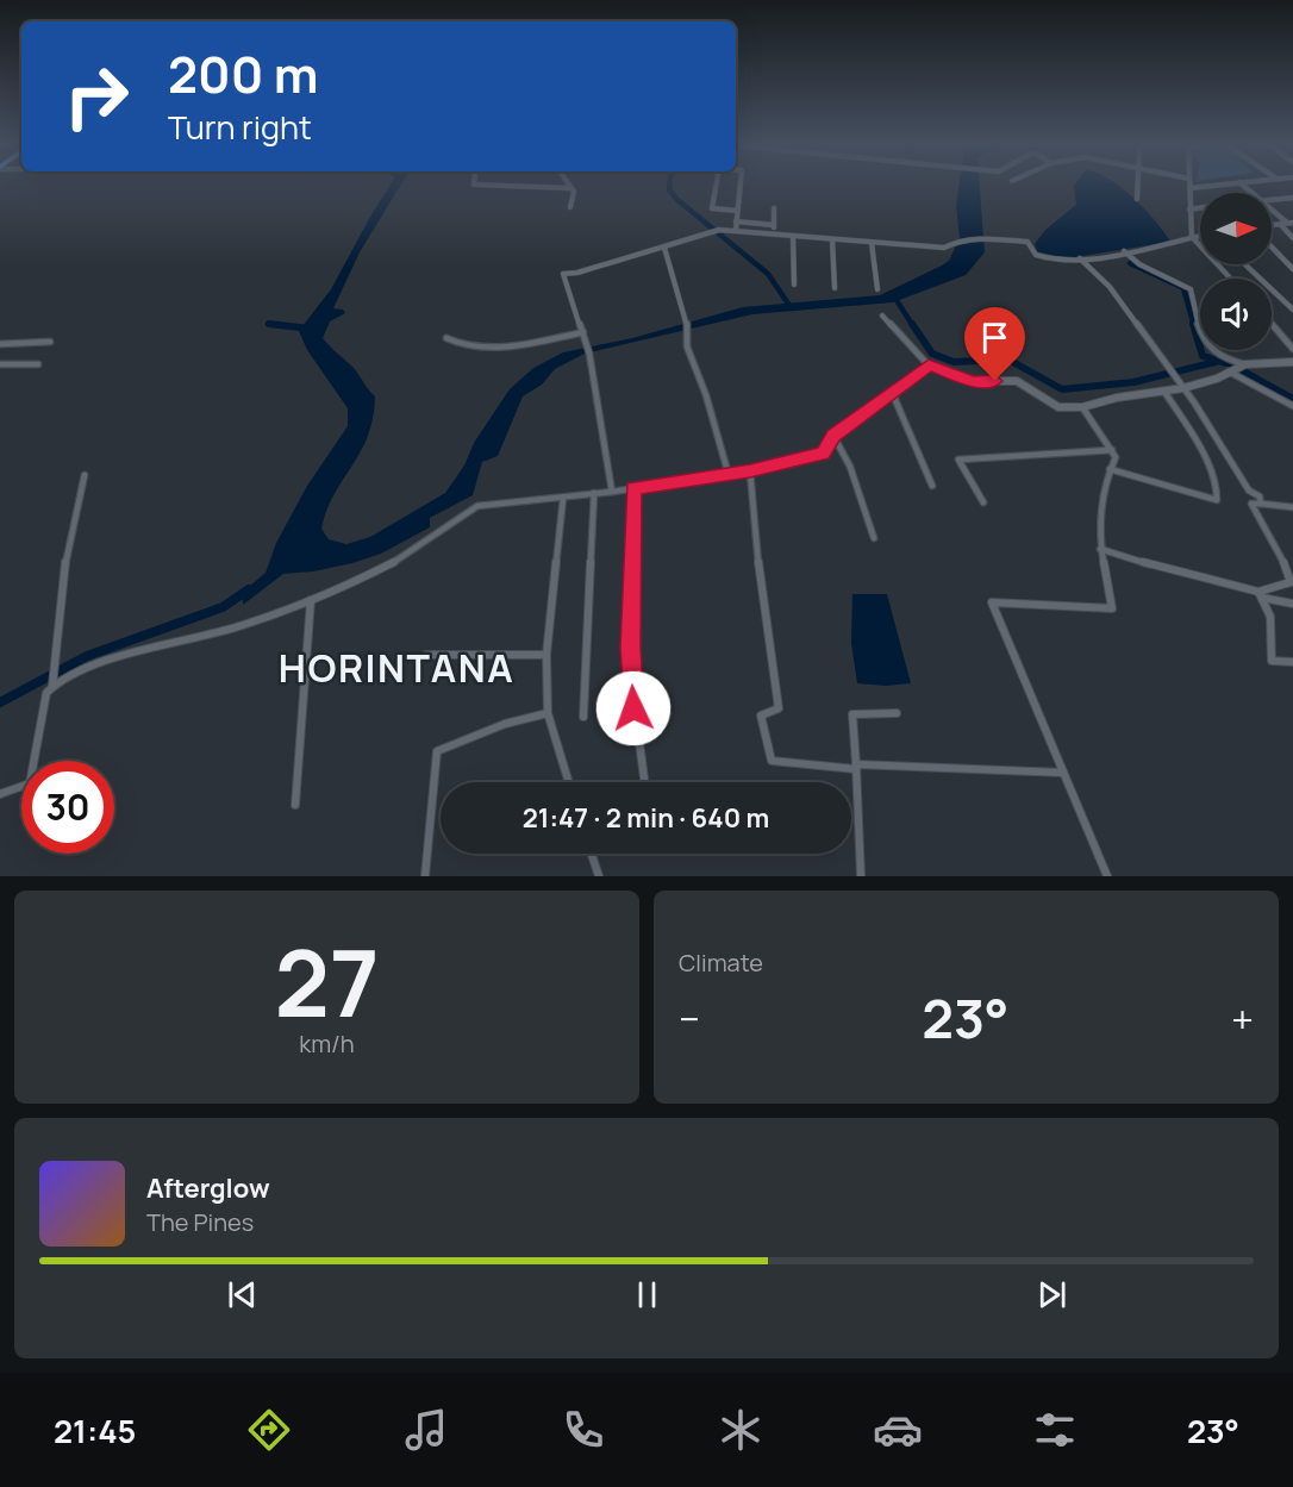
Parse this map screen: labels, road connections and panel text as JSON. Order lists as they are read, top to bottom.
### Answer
{
  "districts": ["HORINTANA"],
  "north": "right",
  "page": {
    "turn": ["200 m", "Turn right"],
    "limit": "30",
    "trip": "21:47 · 2 min · 640 m",
    "tile": [
      ["27", "km/h"],
      "Climate"
    ],
    "heat": ["−", "23°", "+"],
    "song": ["Afterglow", "The Pines"],
    "tabs": ["21:45", "23°"]
  }
}
